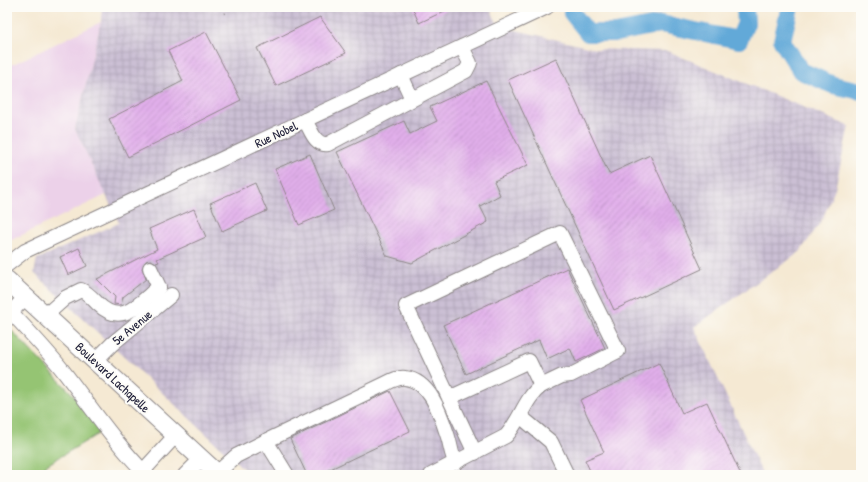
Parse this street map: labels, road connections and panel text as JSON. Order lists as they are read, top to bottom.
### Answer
{
  "streets": {
    "main road": ["Boulevard Lachapelle"],
    "street": ["Rue Nobel", "5e Avenue"]
  },
  "crossings": [
    ["5e Avenue", "Boulevard Lachapelle"]
  ]
}
